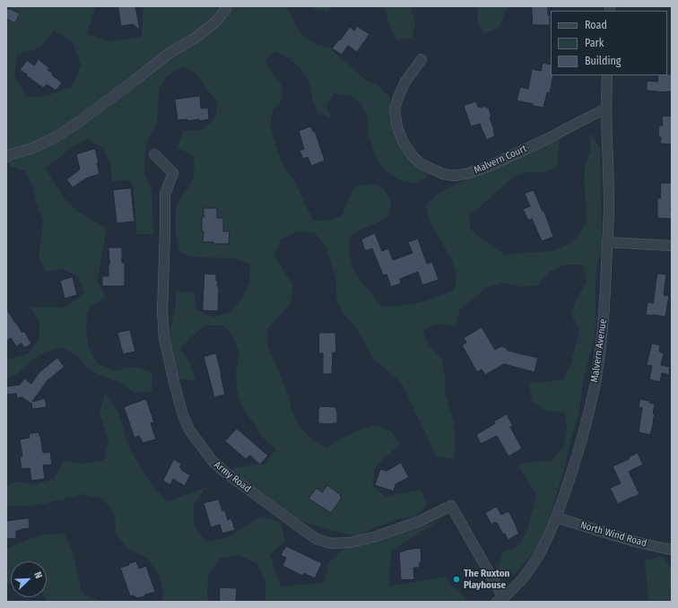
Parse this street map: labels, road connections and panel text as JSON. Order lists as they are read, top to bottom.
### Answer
{
  "streets": {
    "street": [
      "Malvern Court",
      "Malvern Avenue",
      "Army Road",
      "North Wind Road"
    ]
  },
  "crossings": [
    ["Malvern Court", "Malvern Avenue"],
    ["Malvern Avenue", "Army Road"],
    ["Malvern Avenue", "North Wind Road"]
  ],
  "places": ["The Ruxton Playhouse"],
  "legend": ["Road", "Park", "Building"],
  "north": "top right"
}
